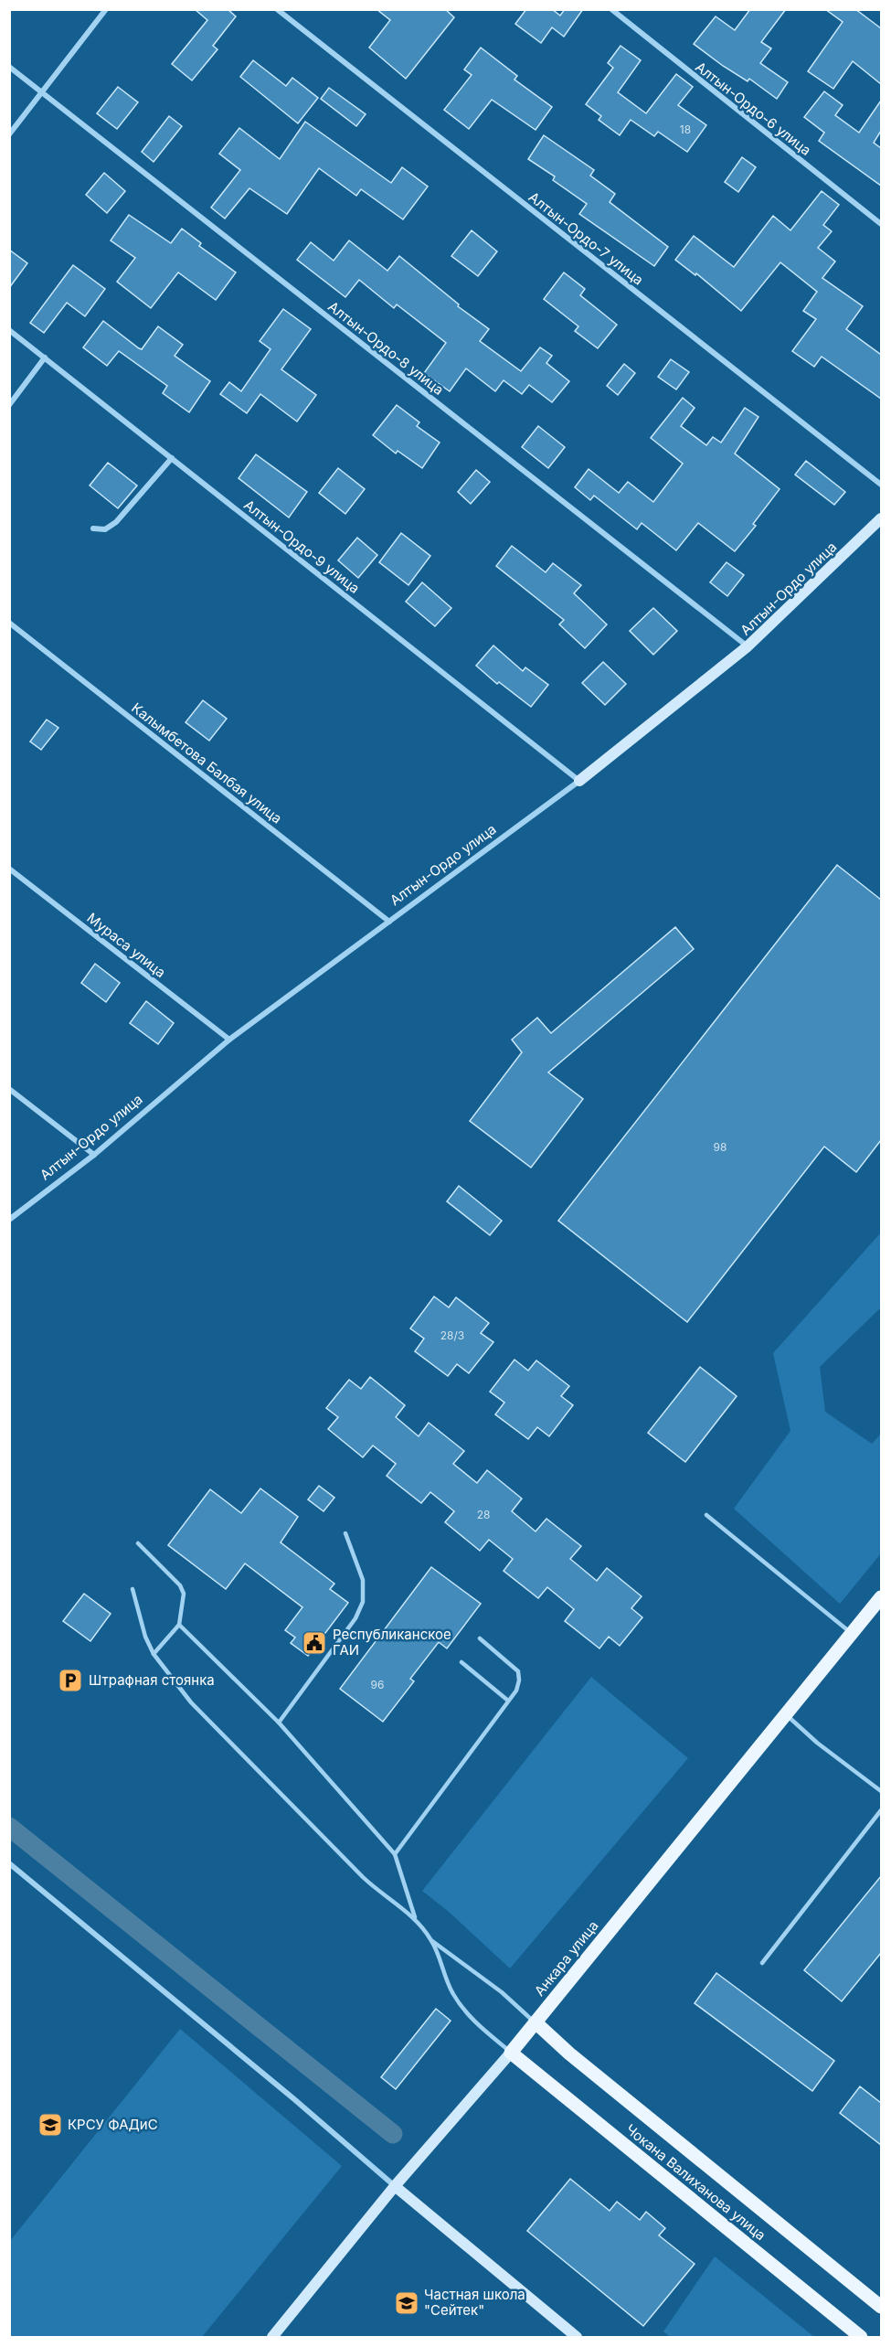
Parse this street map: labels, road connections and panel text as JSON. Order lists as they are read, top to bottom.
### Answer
{
  "streets": {
    "main road": ["Анкара улица", "Чокана Валиханова улица"],
    "street": [
      "Алтын-Ордо-6 улица",
      "Алтын-Ордо-7 улица",
      "Алтын-Ордо-8 улица",
      "Алтын-Ордо-9 улица",
      "Алтын-Ордо улица",
      "Калымбетова Балбая улица",
      "Мураса улица"
    ]
  },
  "crossings": [
    ["Алтын-Ордо-8 улица", "Алтын-Ордо улица"],
    ["Алтын-Ордо-9 улица", "Алтын-Ордо улица"],
    ["Алтын-Ордо улица", "Калымбетова Балбая улица"],
    ["Алтын-Ордо улица", "Мураса улица"],
    ["Анкара улица", "Чокана Валиханова улица"]
  ],
  "places": {
    "public building": ["Республиканское ГАИ"],
    "parking": ["Штрафная стоянка"],
    "school or university": ["КРСУ ФАДиС", "Частная школа \"Сейтек\""]
  },
  "house_numbers": [
    "18",
    "98",
    "28/3",
    "28",
    "96"
  ]
}
